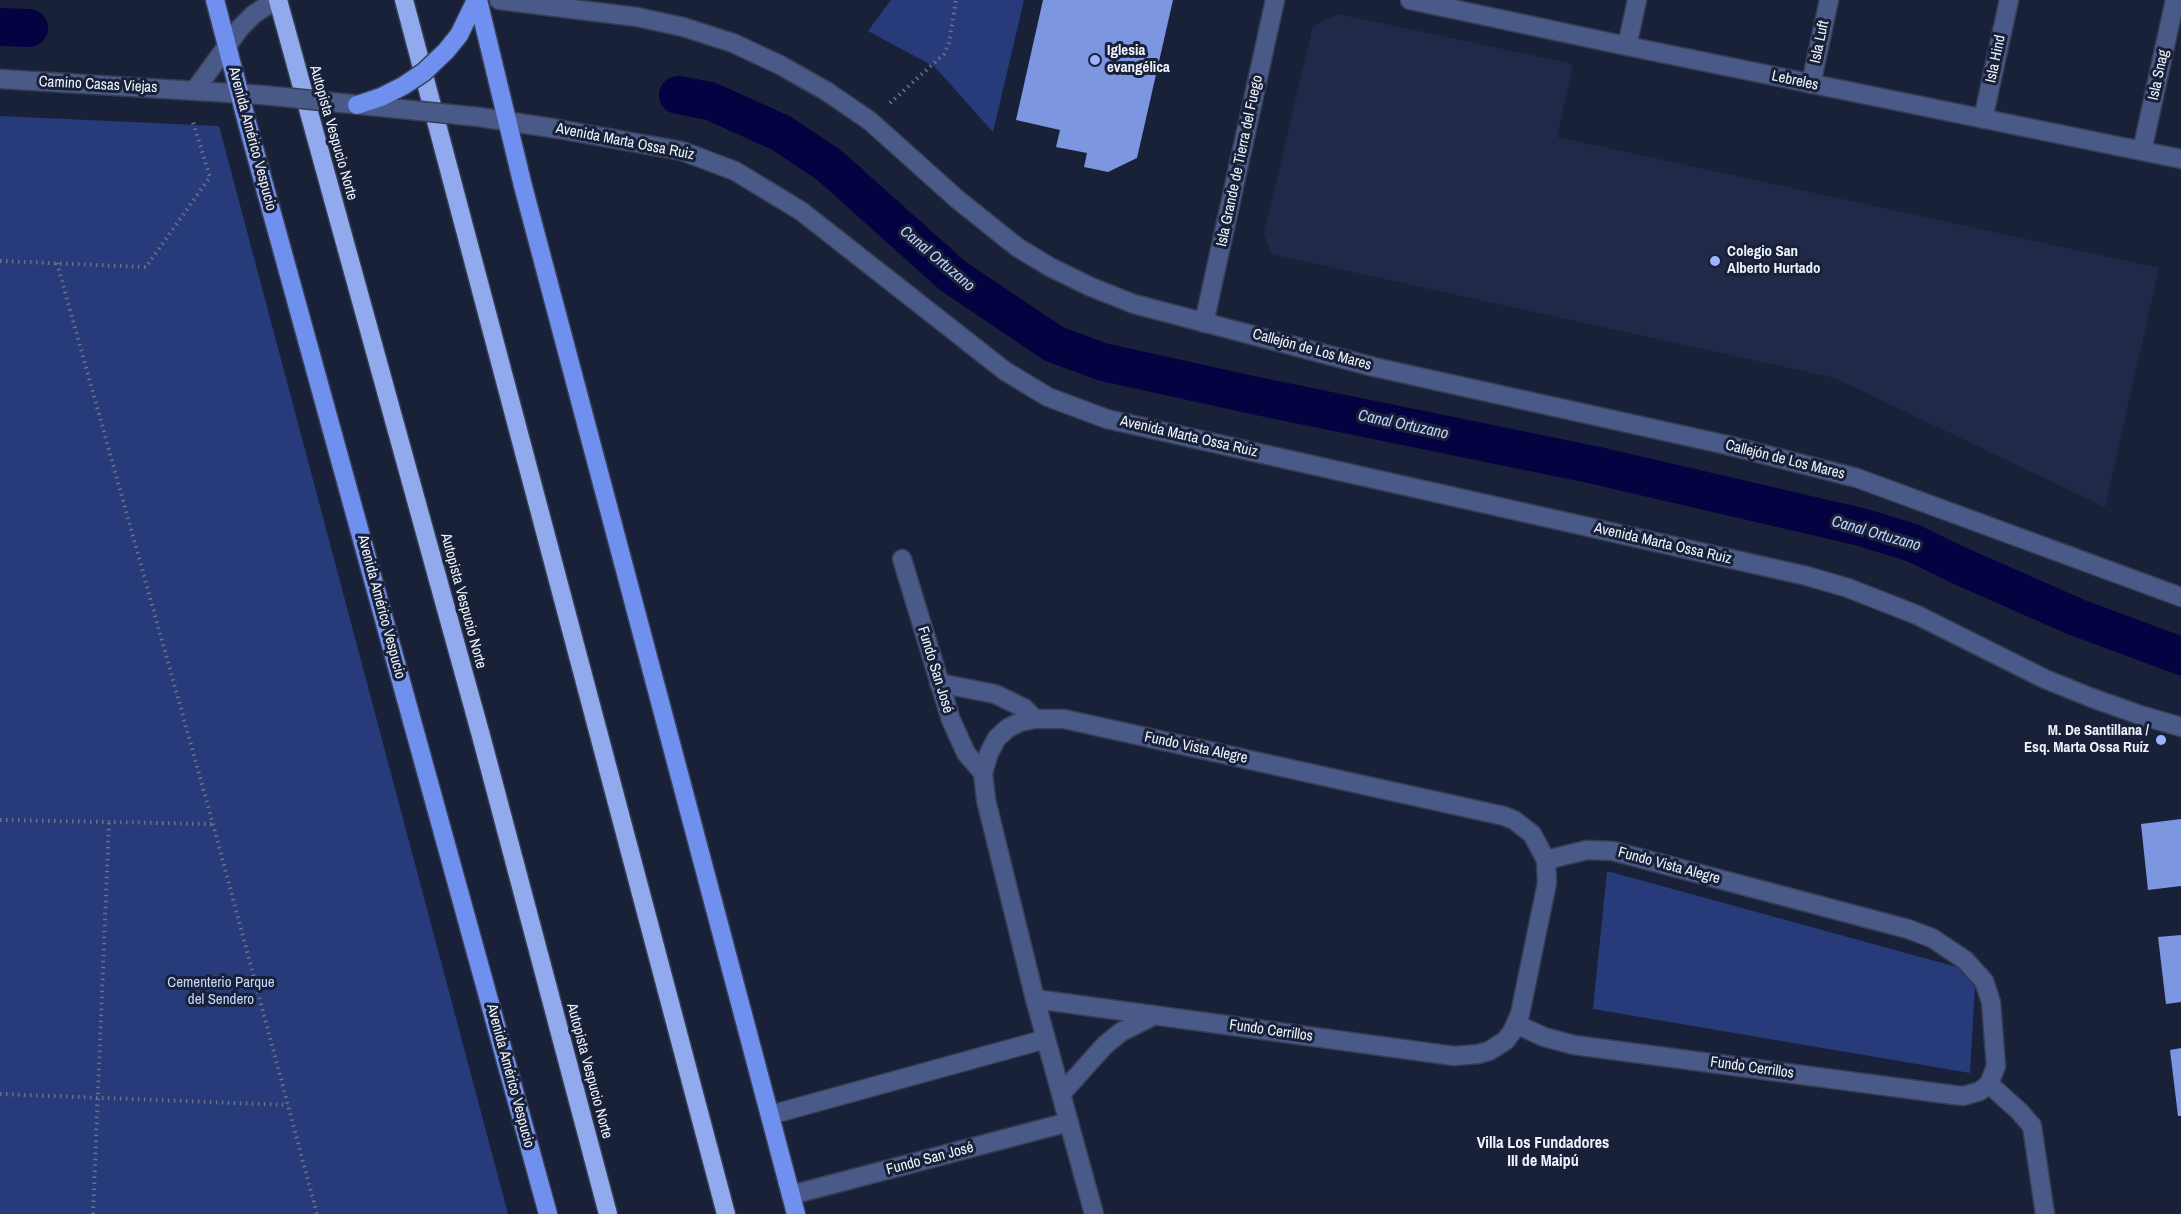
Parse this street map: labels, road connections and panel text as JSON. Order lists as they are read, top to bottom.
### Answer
{
  "streets": {
    "highway": ["Autopista Vespucio Norte"],
    "main road": ["Avenida Américo Vespucio"],
    "street": [
      "Isla Luft",
      "Isla Hind",
      "Isla Snag",
      "Lebreles",
      "Camino Casas Viejas",
      "Avenida Marta Ossa Ruiz",
      "Isla Grande de Tierra del Fuego",
      "Callejón de Los Mares",
      "Fundo San José",
      "Fundo Vista Alegre",
      "Fundo Cerrillos"
    ]
  },
  "crossings": [
    ["Isla Luft", "Lebreles"],
    ["Isla Hind", "Lebreles"],
    ["Isla Snag", "Lebreles"],
    ["Camino Casas Viejas", "Avenida Américo Vespucio"],
    ["Camino Casas Viejas", "Avenida Marta Ossa Ruiz"],
    ["Avenida Américo Vespucio", "Avenida Marta Ossa Ruiz"],
    ["Isla Grande de Tierra del Fuego", "Callejón de Los Mares"],
    ["Fundo San José", "Fundo Vista Alegre"],
    ["Fundo Vista Alegre", "Fundo Cerrillos"]
  ],
  "districts": ["Villa Los Fundadores III de Maipú"],
  "water": ["Canal Ortuzano"],
  "parks": ["Cementerio Parque del Sendero"],
  "places": ["Iglesia evangélica", "Colegio San Alberto Hurtado", "M. De Santillana / Esq. Marta Ossa Ruíz"]
}
